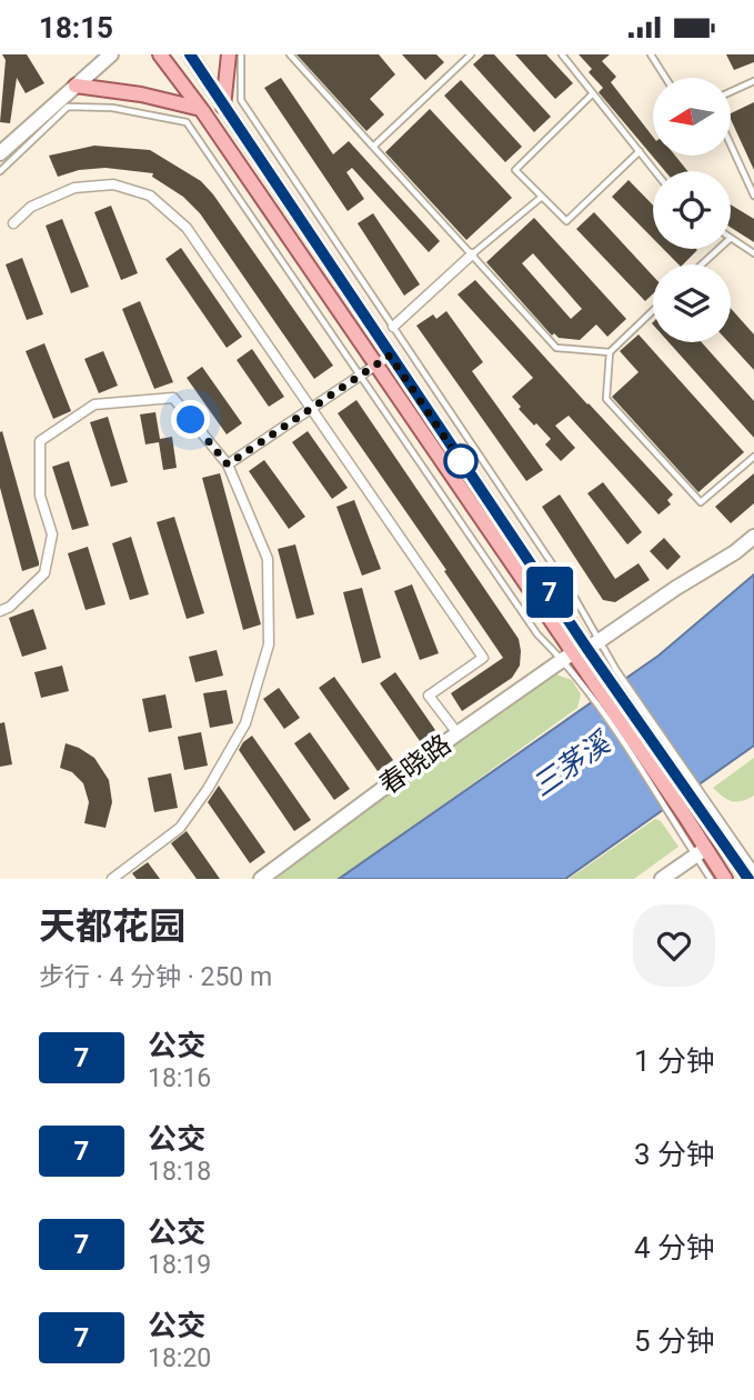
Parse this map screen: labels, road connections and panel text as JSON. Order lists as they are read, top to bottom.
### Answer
{
  "streets": {
    "street": ["春晓路"]
  },
  "water": ["三茅溪"],
  "lines": ["bus line 7"],
  "north": "left",
  "page": {
    "status": "18:15",
    "on_map": "7",
    "heading": ["天都花园", "步行 · 4 分钟 · 250 m"],
    "list": [
      {
        "mark": "7",
        "name": "公交",
        "note": "18:16",
        "value": "1 分钟"
      },
      {
        "mark": "7",
        "name": "公交",
        "note": "18:18",
        "value": "3 分钟"
      },
      {
        "mark": "7",
        "name": "公交",
        "note": "18:19",
        "value": "4 分钟"
      },
      {
        "mark": "7",
        "name": "公交",
        "note": "18:20",
        "value": "5 分钟"
      }
    ]
  }
}
